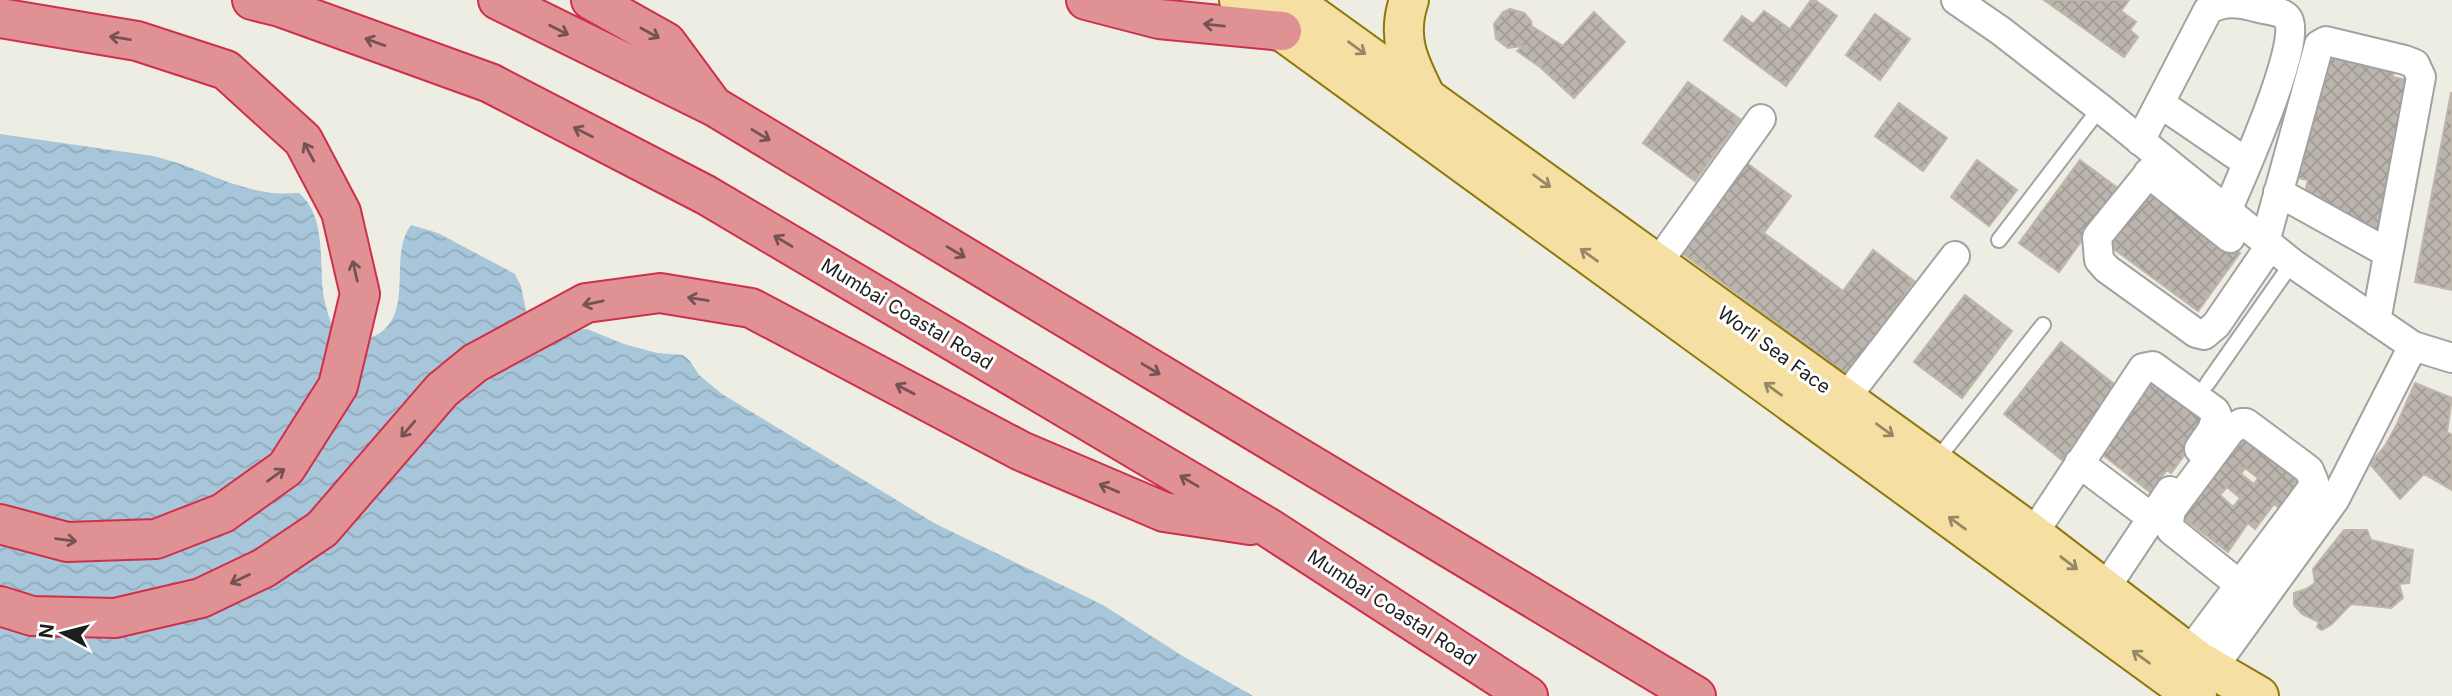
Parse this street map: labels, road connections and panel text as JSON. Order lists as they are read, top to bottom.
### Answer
{
  "streets": {
    "highway": ["Mumbai Coastal Road"],
    "main road": ["Worli Sea Face"]
  },
  "north": "left"
}
